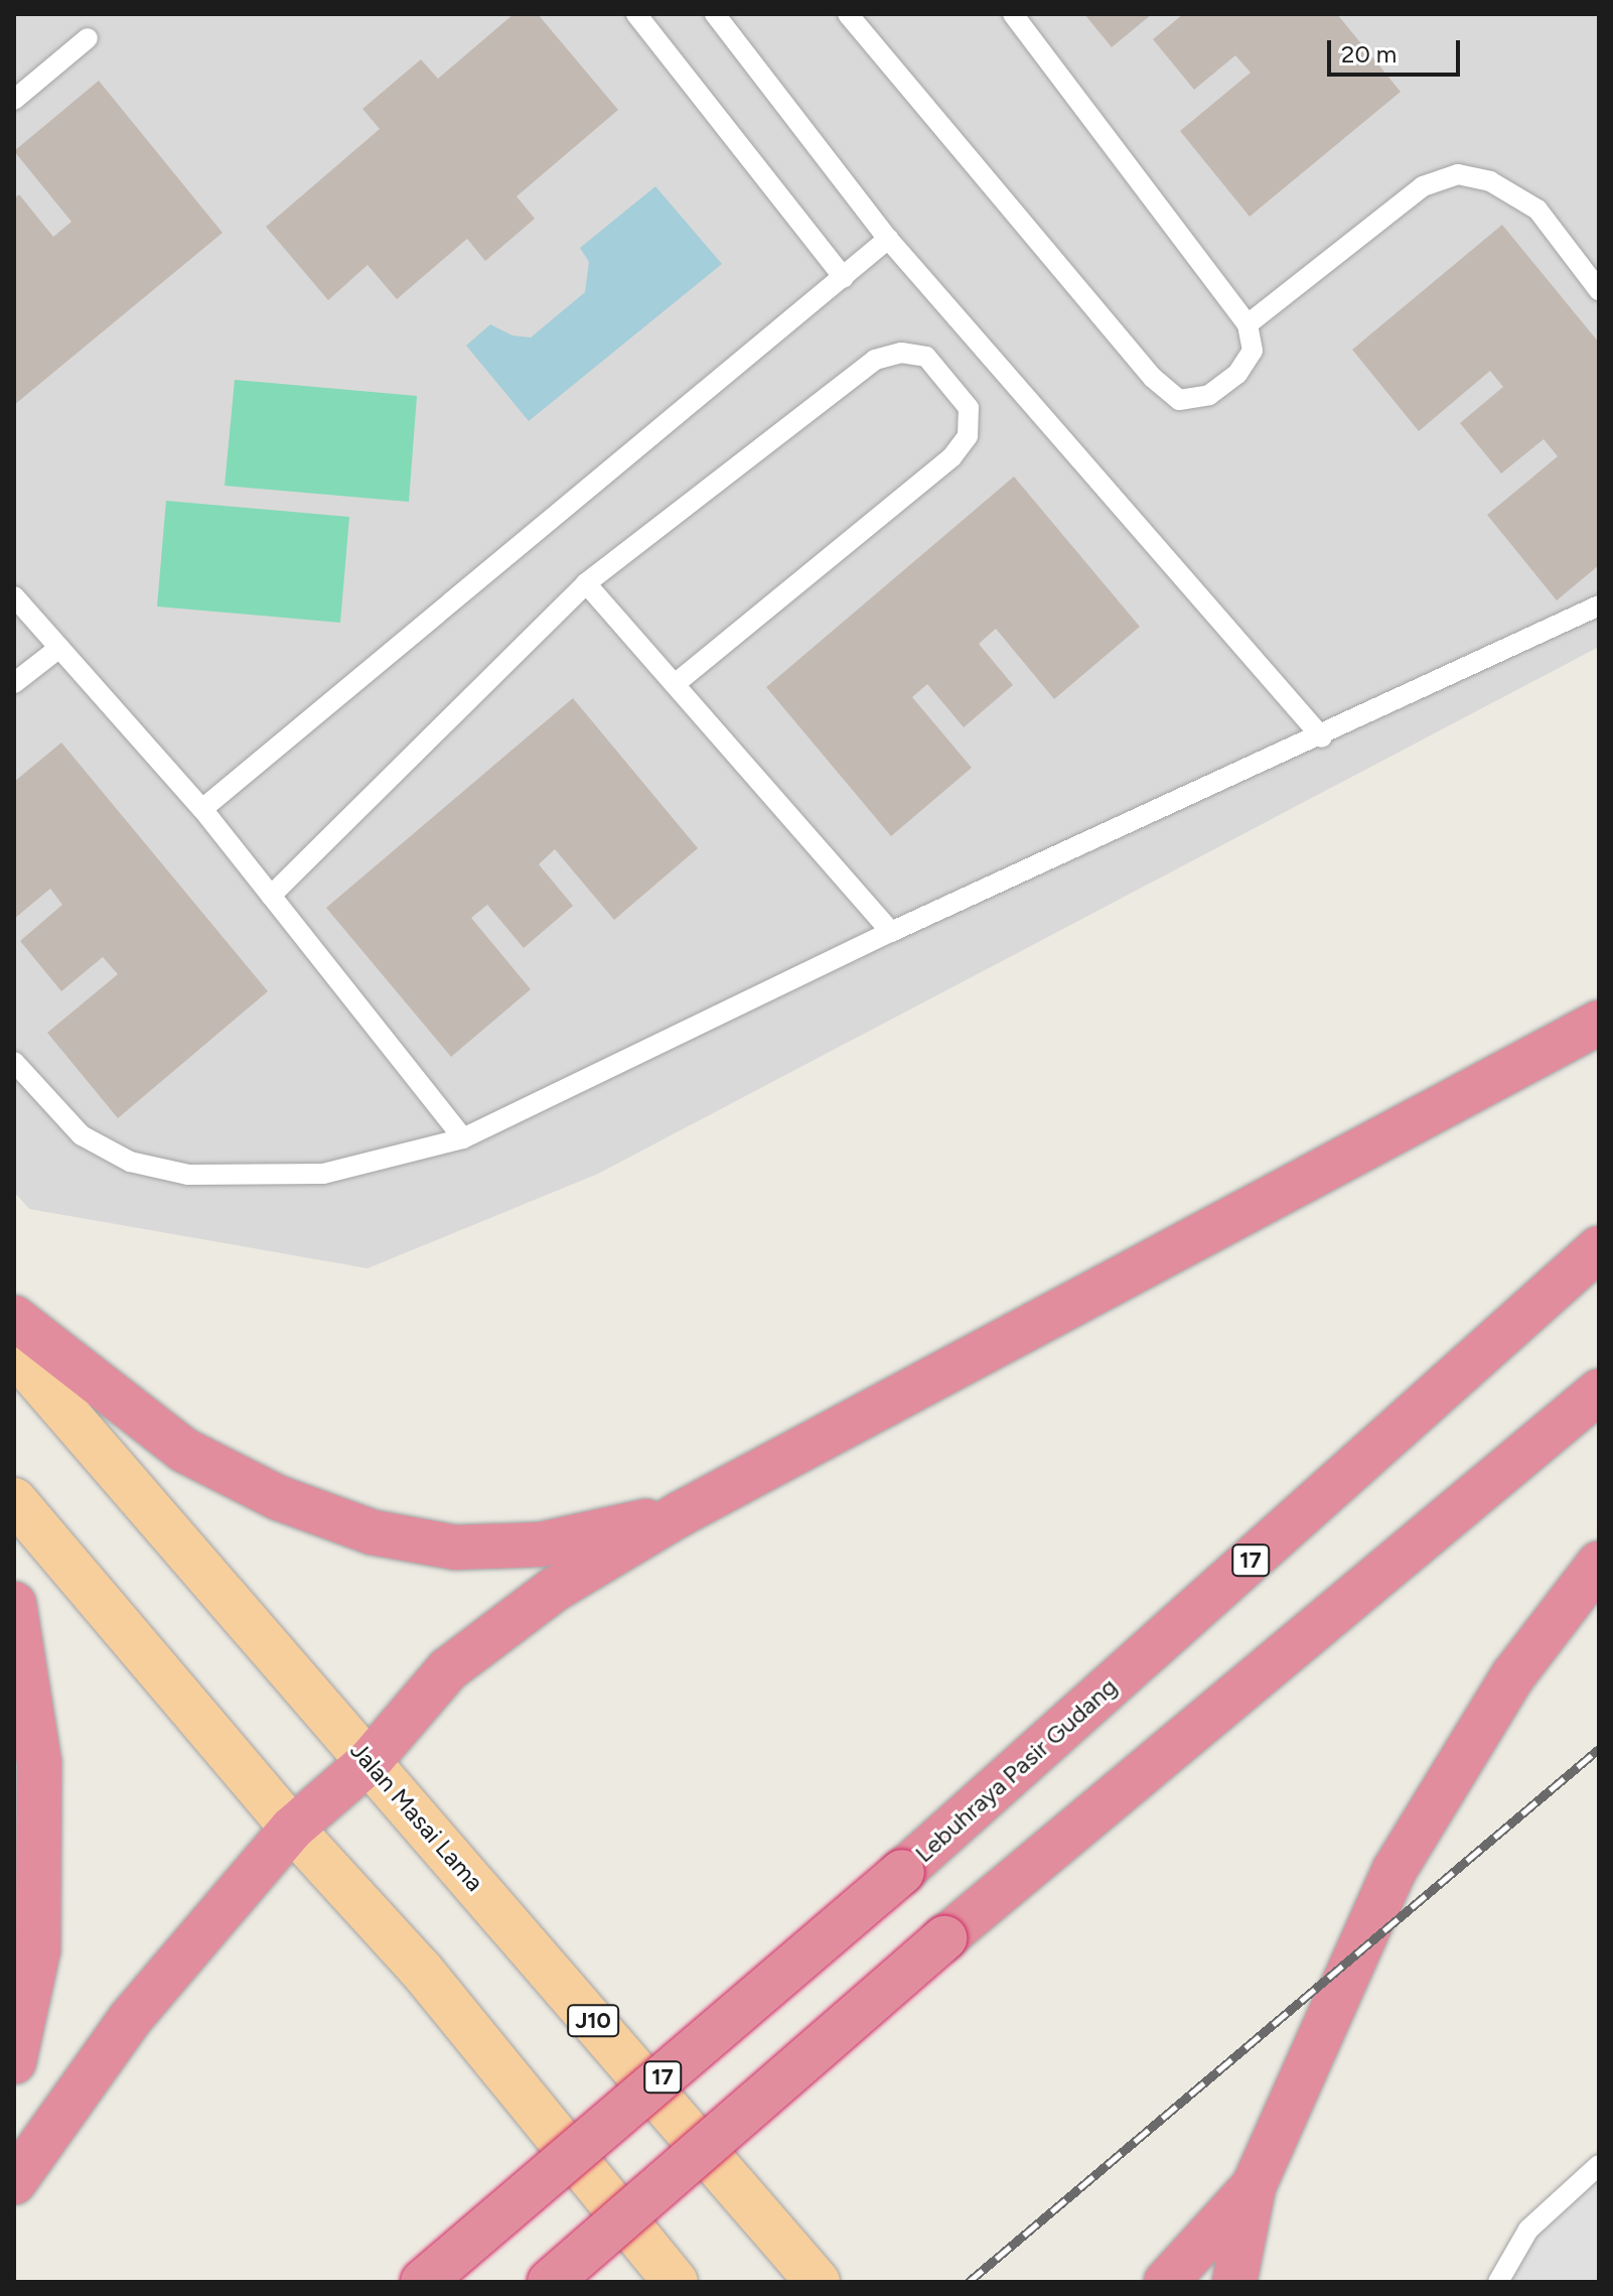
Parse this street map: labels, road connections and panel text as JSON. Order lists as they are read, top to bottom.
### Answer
{
  "streets": {
    "highway": ["17", "Lebuhraya Pasir Gudang"],
    "main road": ["Jalan Masai Lama", "J10"]
  },
  "scale_bar": "20 m"
}
